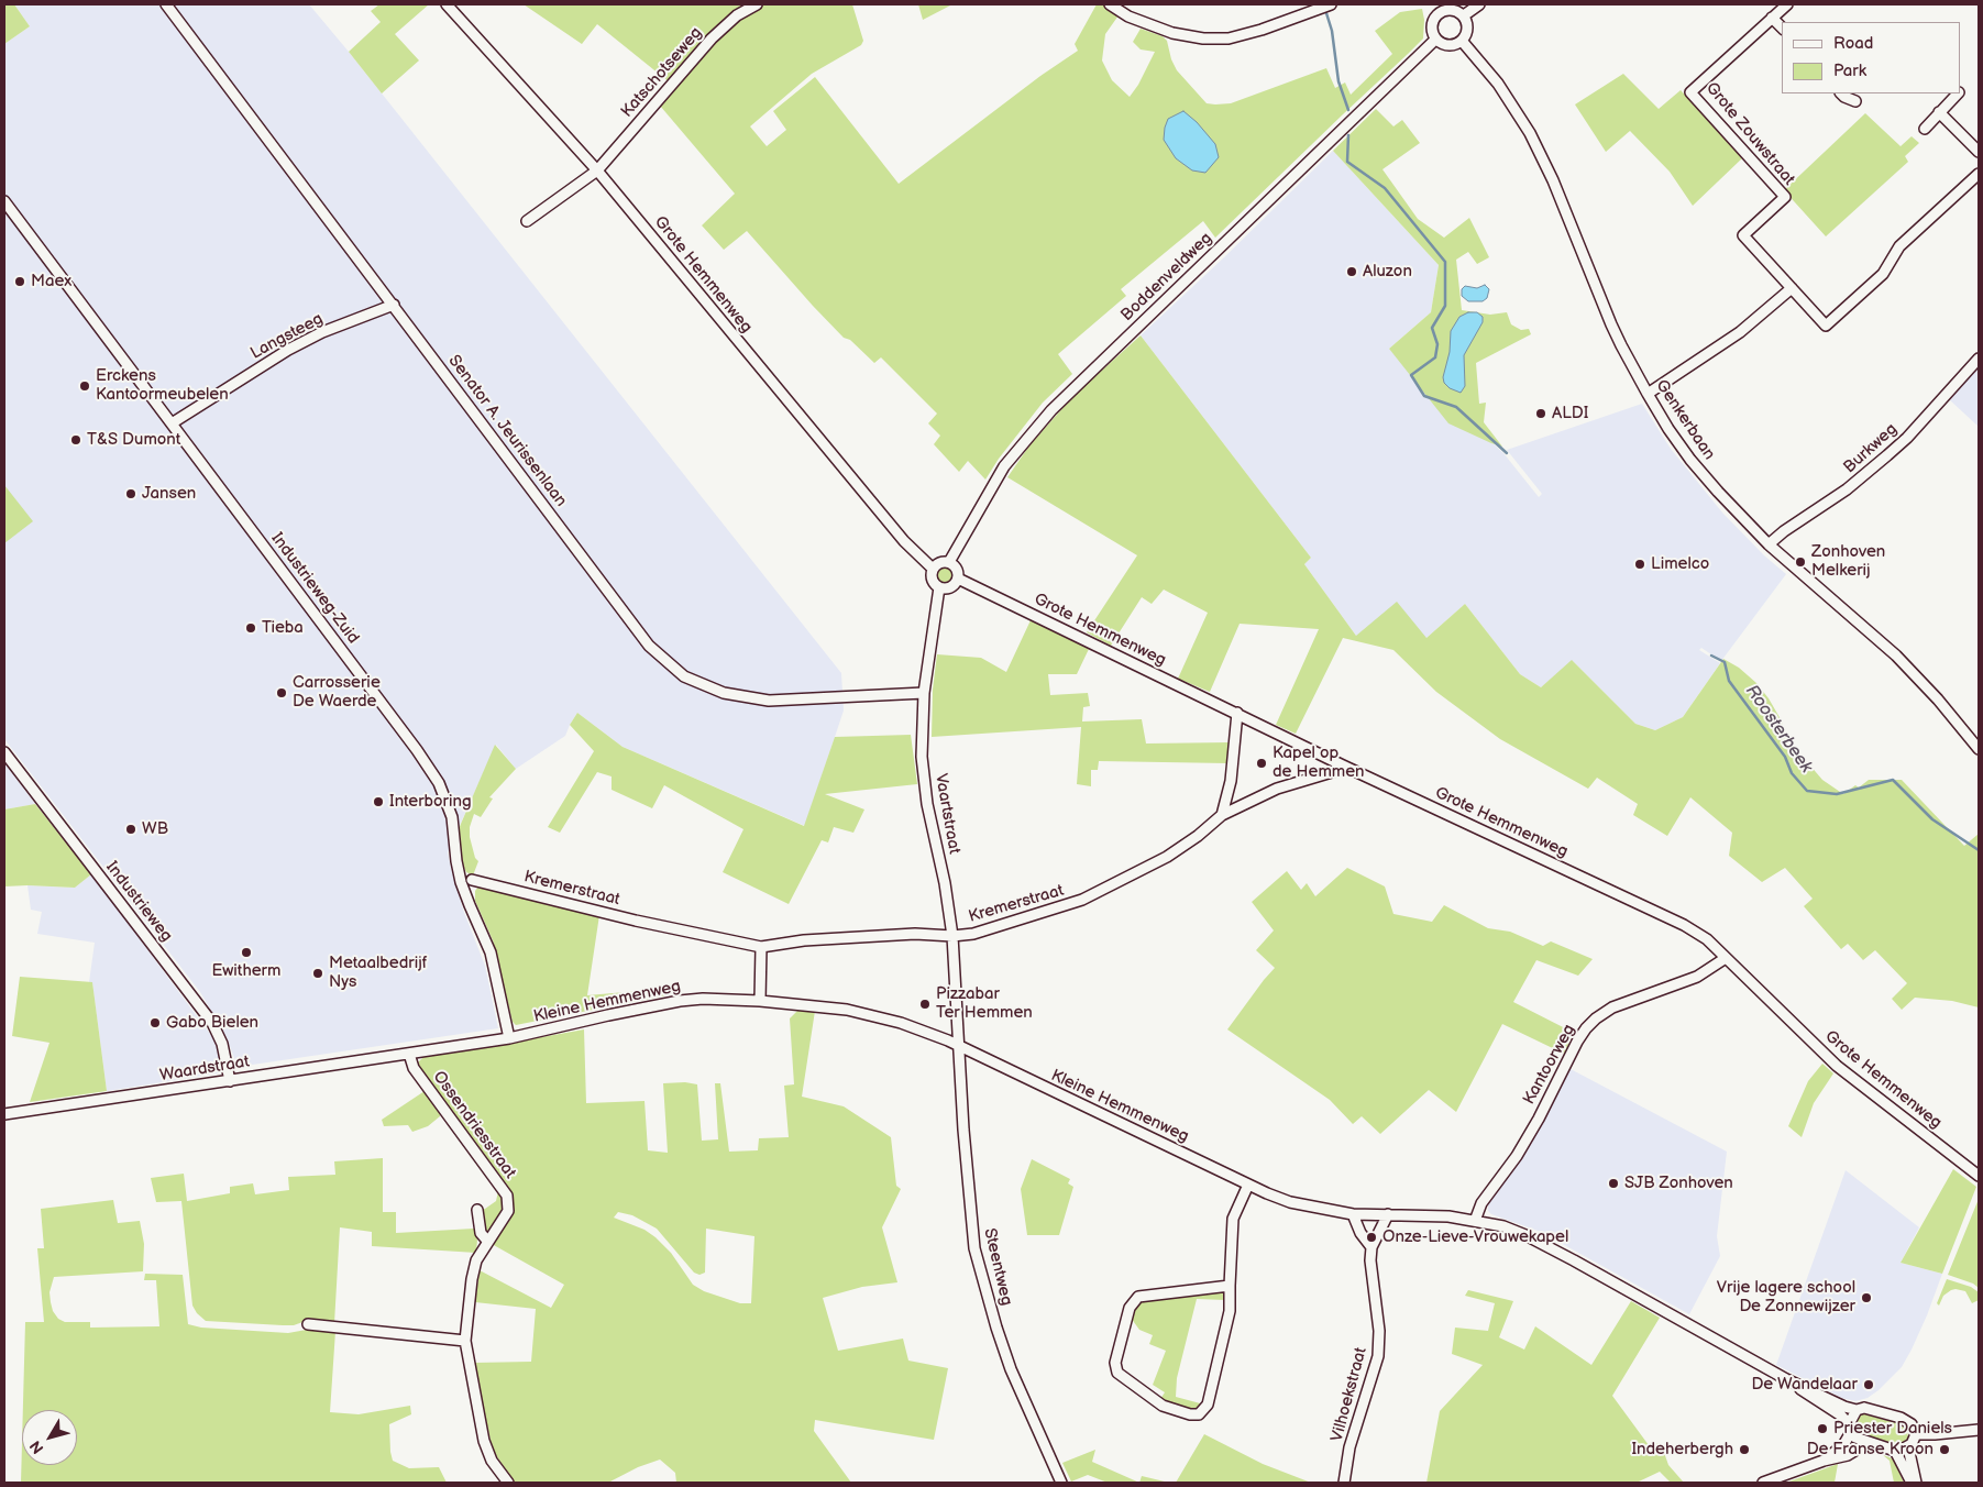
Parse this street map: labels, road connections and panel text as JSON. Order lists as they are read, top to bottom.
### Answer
{
  "streets": {
    "street": [
      "Katschotseweg",
      "Grote Zouwstraat",
      "Grote Hemmenweg",
      "Boddenveldweg",
      "Langsteeg",
      "Genkerbaan",
      "Senator A. Jeurissenlaan",
      "Burkweg",
      "Industrieweg-Zuid",
      "Vaartstraat",
      "Kremerstraat",
      "Industrieweg",
      "Kleine Hemmenweg",
      "Kantoorweg",
      "Waardstraat",
      "Ossendriesstraat",
      "Steentweg",
      "Vilhoekstraat"
    ]
  },
  "crossings": [
    ["Katschotseweg", "Grote Hemmenweg"],
    ["Grote Hemmenweg", "Boddenveldweg"],
    ["Grote Hemmenweg", "Vaartstraat"],
    ["Grote Hemmenweg", "Kremerstraat"],
    ["Grote Hemmenweg", "Kantoorweg"],
    ["Boddenveldweg", "Genkerbaan"],
    ["Boddenveldweg", "Vaartstraat"],
    ["Langsteeg", "Senator A. Jeurissenlaan"],
    ["Langsteeg", "Industrieweg-Zuid"],
    ["Genkerbaan", "Burkweg"],
    ["Senator A. Jeurissenlaan", "Vaartstraat"],
    ["Industrieweg-Zuid", "Kleine Hemmenweg"],
    ["Vaartstraat", "Kremerstraat"],
    ["Vaartstraat", "Kleine Hemmenweg"],
    ["Vaartstraat", "Steentweg"],
    ["Industrieweg", "Waardstraat"],
    ["Kleine Hemmenweg", "Kantoorweg"],
    ["Kleine Hemmenweg", "Waardstraat"],
    ["Kleine Hemmenweg", "Ossendriesstraat"],
    ["Kleine Hemmenweg", "Steentweg"],
    ["Kleine Hemmenweg", "Vilhoekstraat"],
    ["Waardstraat", "Ossendriesstraat"]
  ],
  "water": ["Roosterbeek"],
  "places": [
    "Aluzon",
    "Maex",
    "Erckens Kantoormeubelen",
    "ALDI",
    "T&S Dumont",
    "Jansen",
    "Zonhoven Melkerij",
    "Limelco",
    "Tieba",
    "Carrosserie De Waerde",
    "Kapel op de Hemmen",
    "Interboring",
    "WB",
    "Ewitherm",
    "Metaalbedrijf Nys",
    "Pizzabar Ter Hemmen",
    "Gabo Bielen",
    "SJB Zonhoven",
    "Onze-Lieve-Vrouwekapel",
    "Vrije lagere school De Zonnewijzer",
    "De Wandelaar",
    "Priester Daniels",
    "Indeherbergh",
    "De Franse Kroon"
  ],
  "legend": ["Road", "Park"],
  "north": "bottom left"
}
